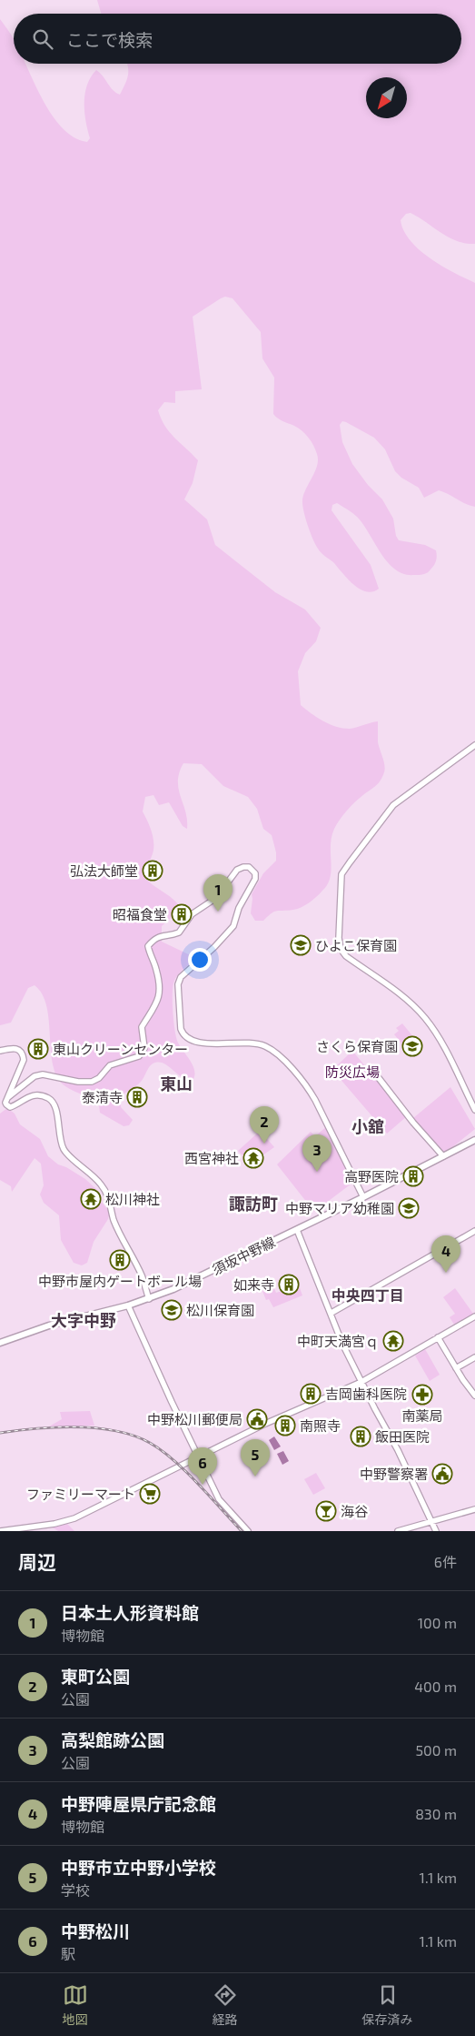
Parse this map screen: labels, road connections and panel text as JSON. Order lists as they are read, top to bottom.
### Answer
{
  "streets": {
    "main road": ["須坂中野線"]
  },
  "districts": [
    "東山",
    "小舘",
    "諏訪町",
    "中央四丁目",
    "大字中野"
  ],
  "parks": ["防災広場"],
  "places": {
    "building": [
      "弘法大師堂",
      "昭福食堂",
      "東山クリーンセンター",
      "泰清寺",
      "高野医院",
      "中野市屋内ゲートボール場",
      "如来寺",
      "吉岡歯科医院",
      "南照寺",
      "飯田医院"
    ],
    "school or university": [
      "ひよこ保育園",
      "さくら保育園",
      "中野マリア幼稚園",
      "松川保育園"
    ],
    "temple": ["西宮神社", "松川神社", "中町天満宮ｑ"],
    "pharmacy": ["南薬局"],
    "public building": ["中野松川郵便局", "中野警察署"],
    "supermarket": ["ファミリーマート"],
    "bar": ["海谷"]
  },
  "north": "bottom left",
  "page": {
    "search": "ここで検索",
    "pins": [
      "1",
      "2",
      "3",
      "4",
      "5",
      "6"
    ],
    "heading": ["周辺", "6件"],
    "list": [
      {
        "mark": "1",
        "name": "日本土人形資料館",
        "note": "博物館",
        "value": "100 m"
      },
      {
        "mark": "2",
        "name": "東町公園",
        "note": "公園",
        "value": "400 m"
      },
      {
        "mark": "3",
        "name": "高梨館跡公園",
        "note": "公園",
        "value": "500 m"
      },
      {
        "mark": "4",
        "name": "中野陣屋県庁記念館",
        "note": "博物館",
        "value": "830 m"
      },
      {
        "mark": "5",
        "name": "中野市立中野小学校",
        "note": "学校",
        "value": "1.1 km"
      },
      {
        "mark": "6",
        "name": "中野松川",
        "note": "駅",
        "value": "1.1 km"
      }
    ],
    "nav": ["地図", "経路", "保存済み"]
  }
}
